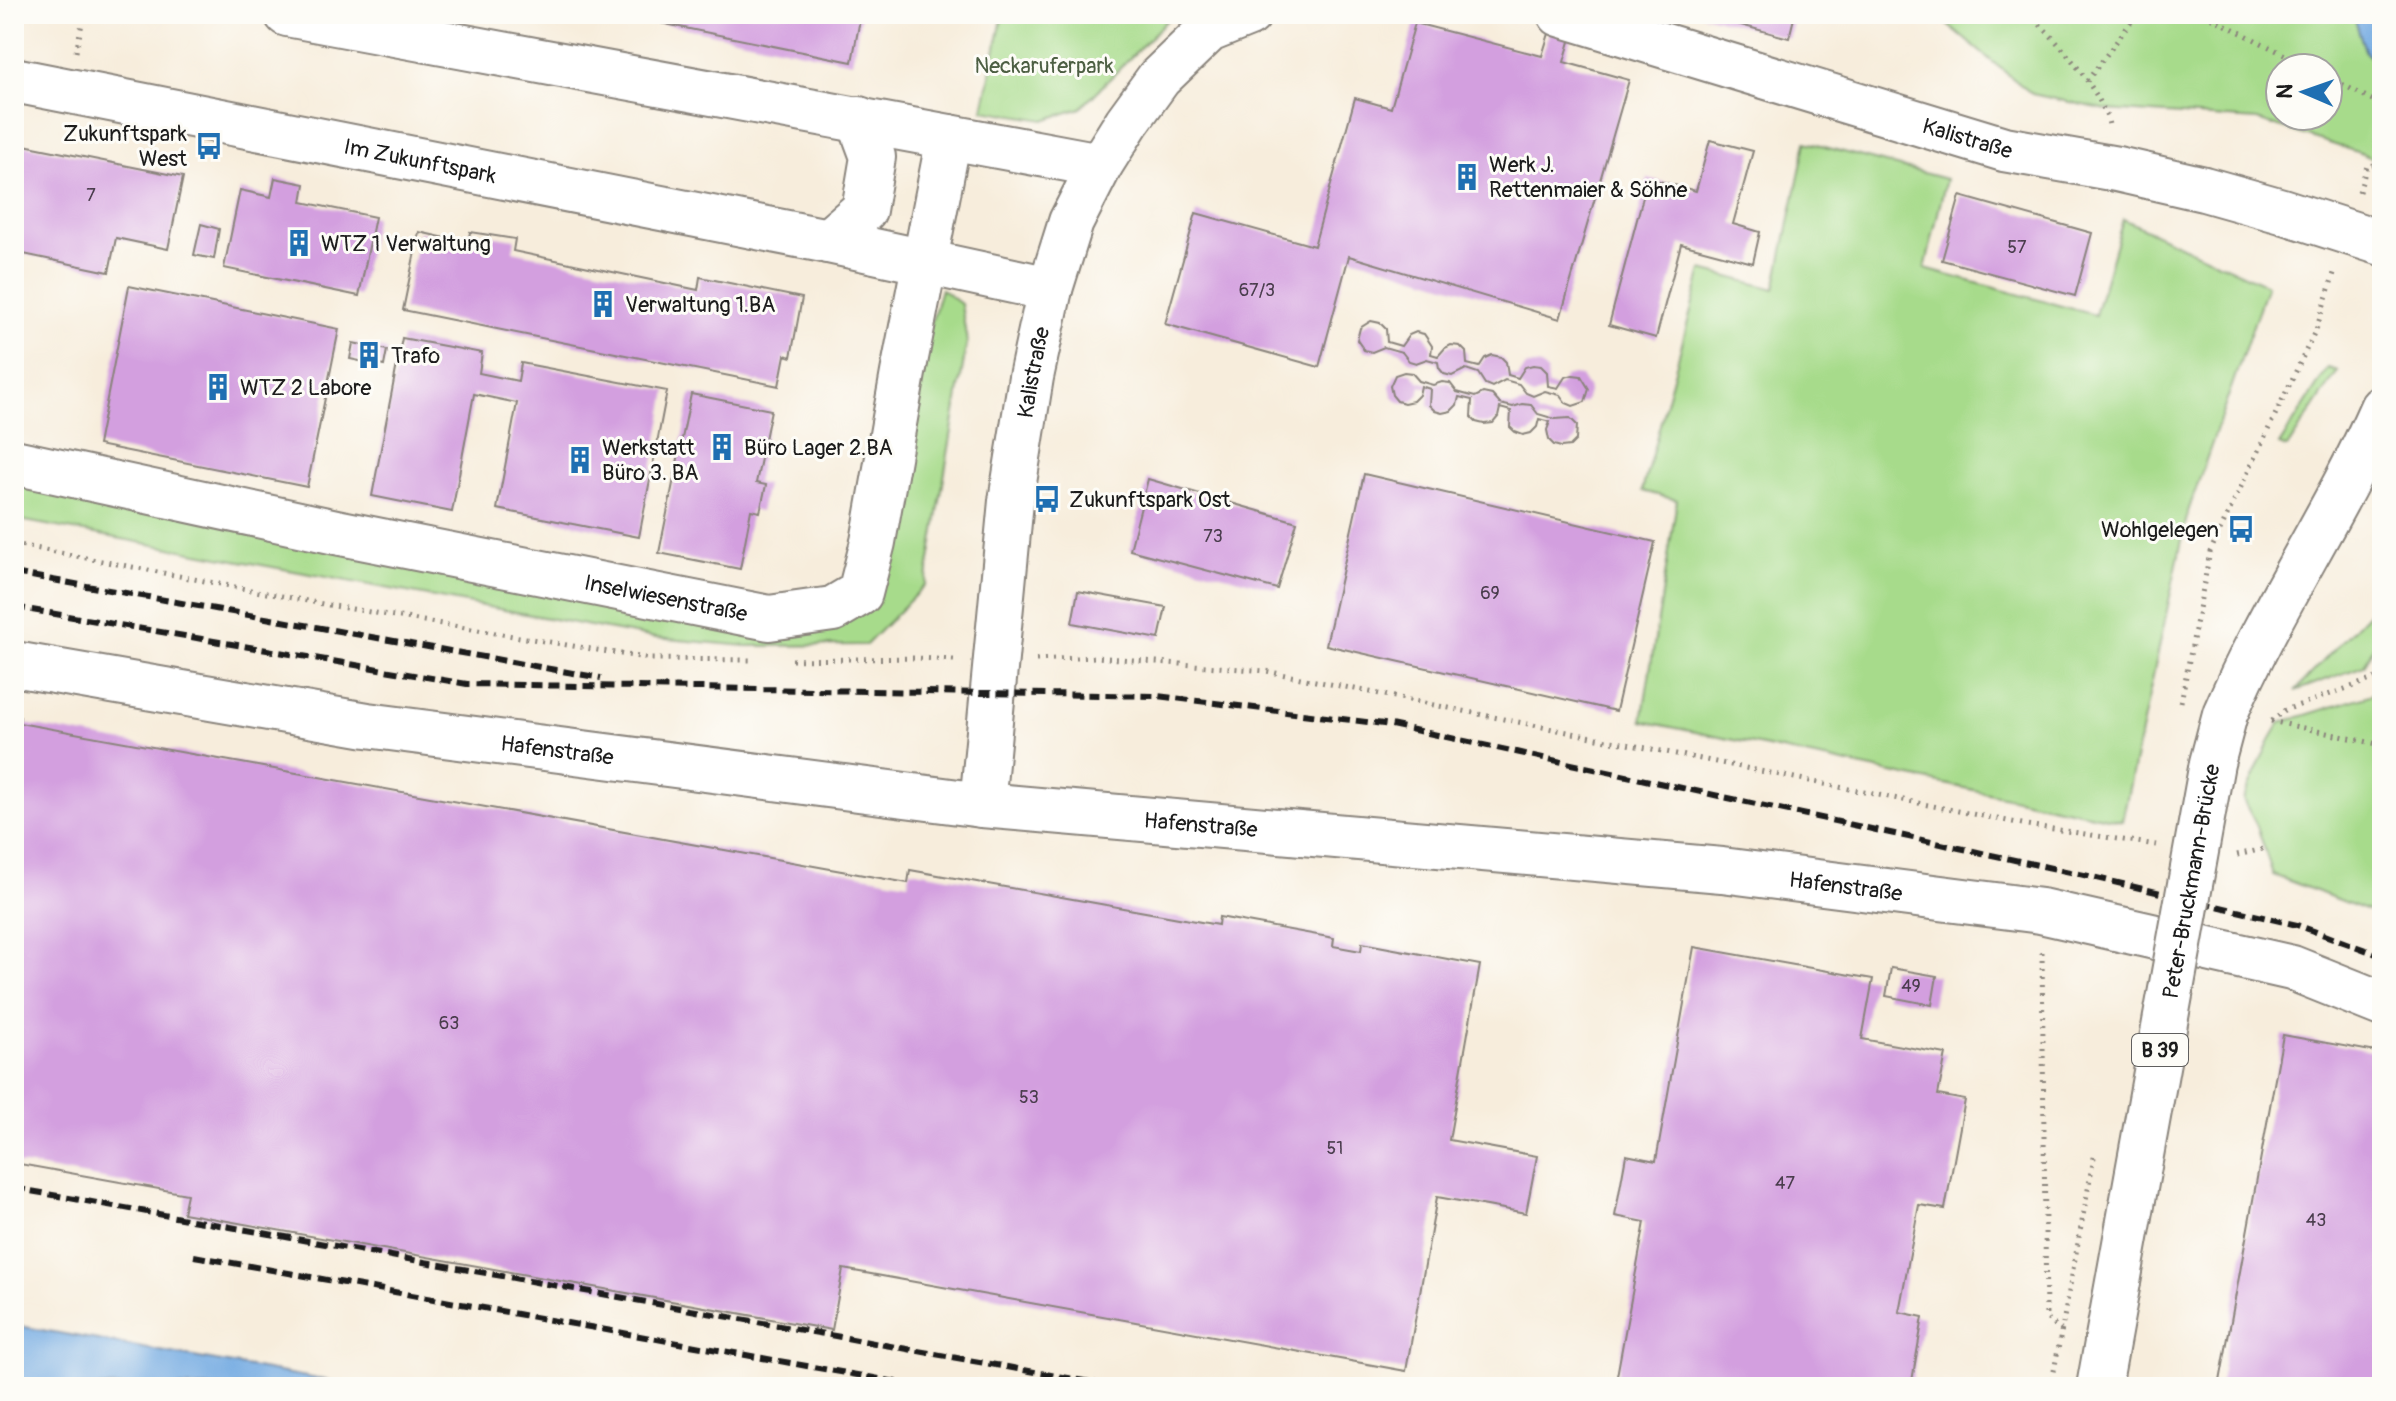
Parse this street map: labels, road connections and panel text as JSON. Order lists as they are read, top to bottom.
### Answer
{
  "streets": {
    "street": [
      "Kalistraße",
      "Im Zukunftspark",
      "Inselwiesenstraße",
      "Hafenstraße",
      "Peter-Bruckmann-Brücke",
      "B 39"
    ]
  },
  "crossings": [
    ["Kalistraße", "Im Zukunftspark"],
    ["Kalistraße", "Hafenstraße"],
    ["Im Zukunftspark", "Inselwiesenstraße"]
  ],
  "parks": ["Neckaruferpark"],
  "places": {
    "bus stop": ["Zukunftspark West", "Zukunftspark Ost", "Wohlgelegen"],
    "building": [
      "Werk J. Rettenmaier & Söhne",
      "WTZ 1 Verwaltung",
      "Verwaltung 1.BA",
      "Trafo",
      "WTZ 2 Labore",
      "Büro Lager 2.BA",
      "Werkstatt Büro 3. BA"
    ]
  },
  "house_numbers": [
    "7",
    "57",
    "67/3",
    "73",
    "69",
    "49",
    "63",
    "53",
    "51",
    "47",
    "43"
  ],
  "north": "left"
}
